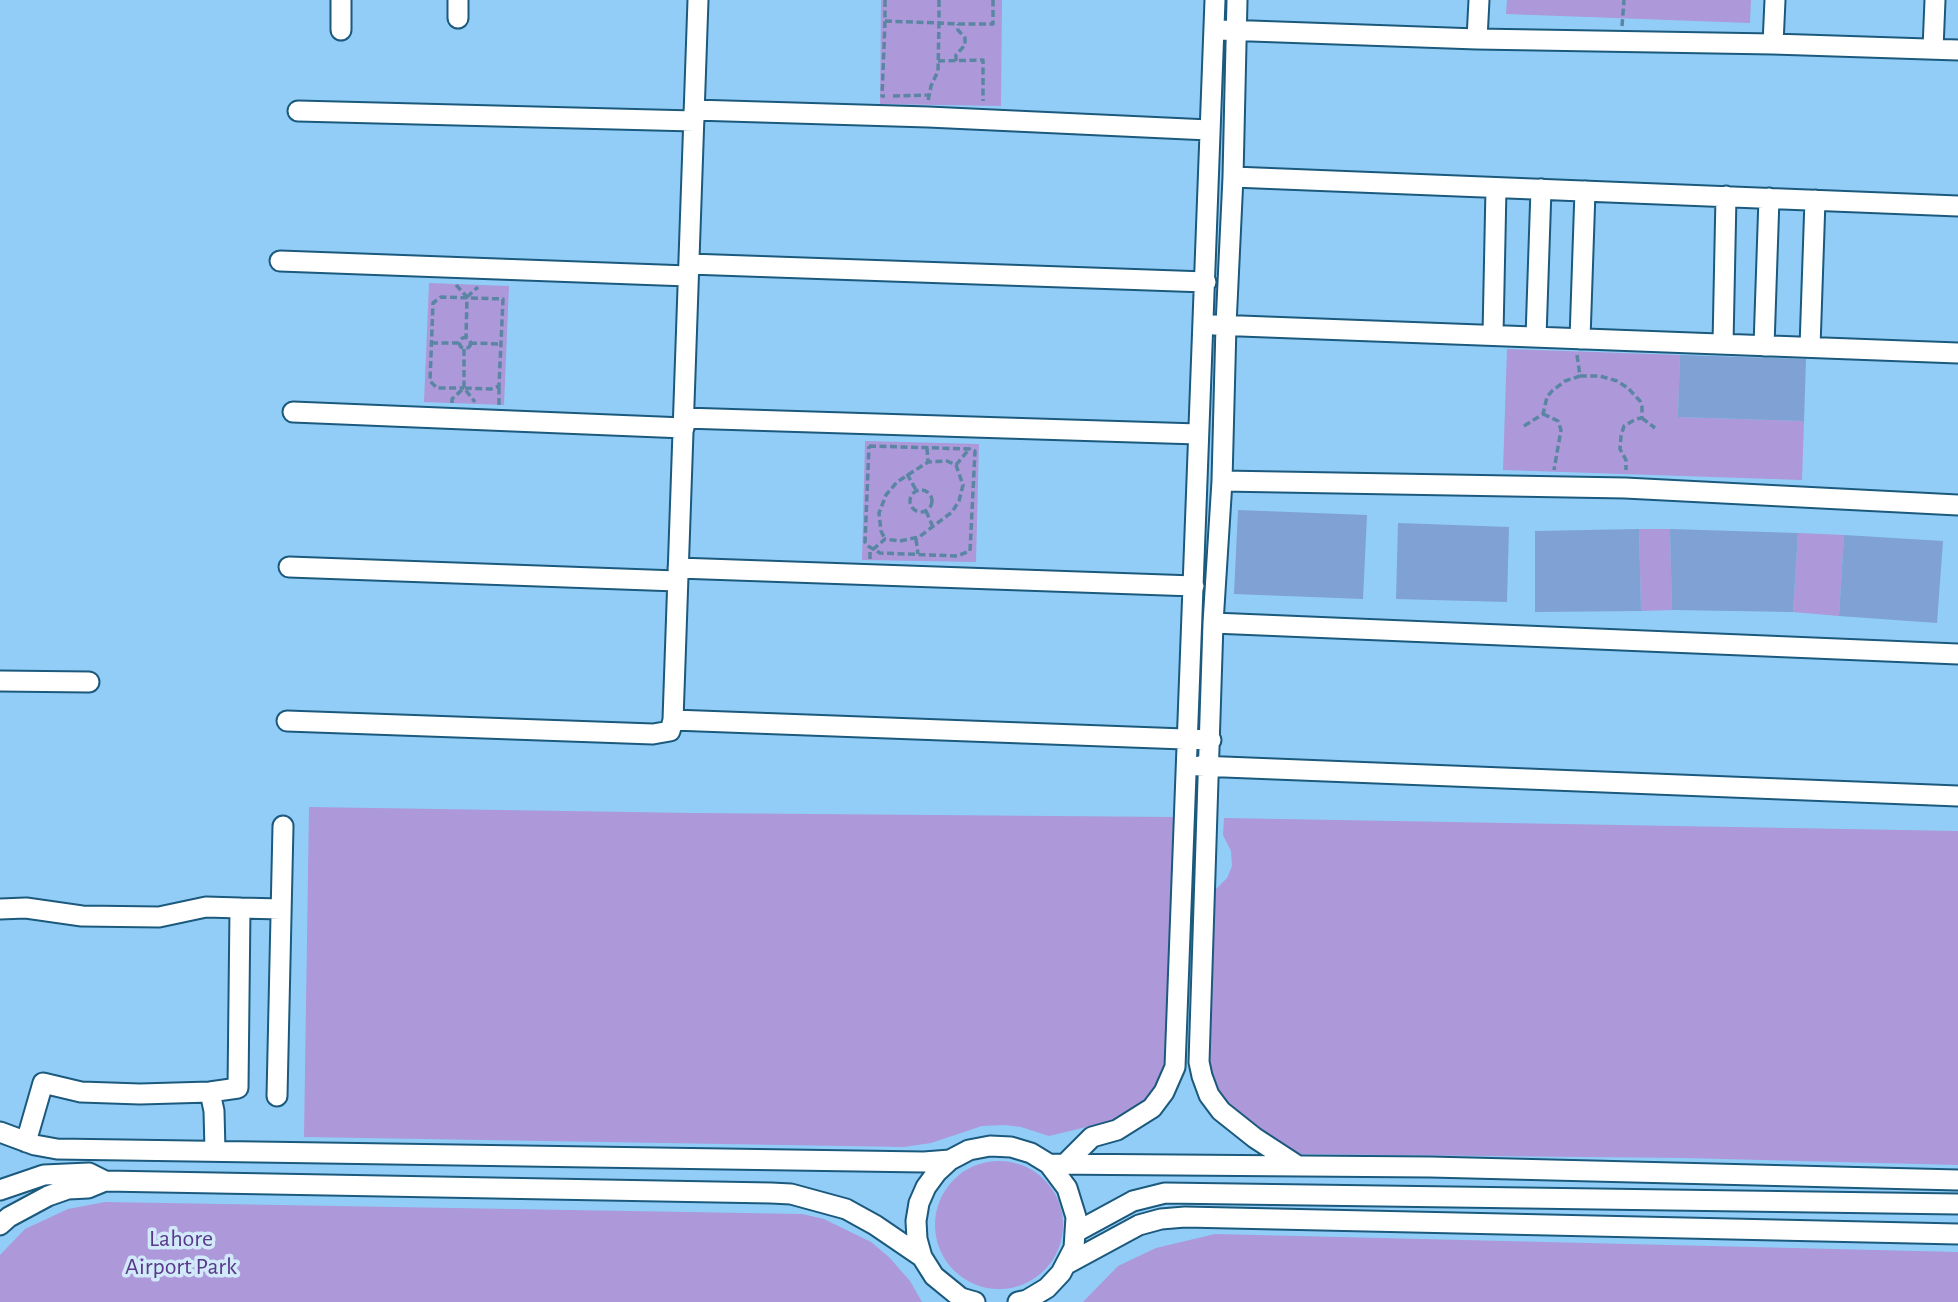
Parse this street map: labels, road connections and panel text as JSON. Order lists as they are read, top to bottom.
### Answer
{
  "parks": ["Lahore Airport Park"]
}
